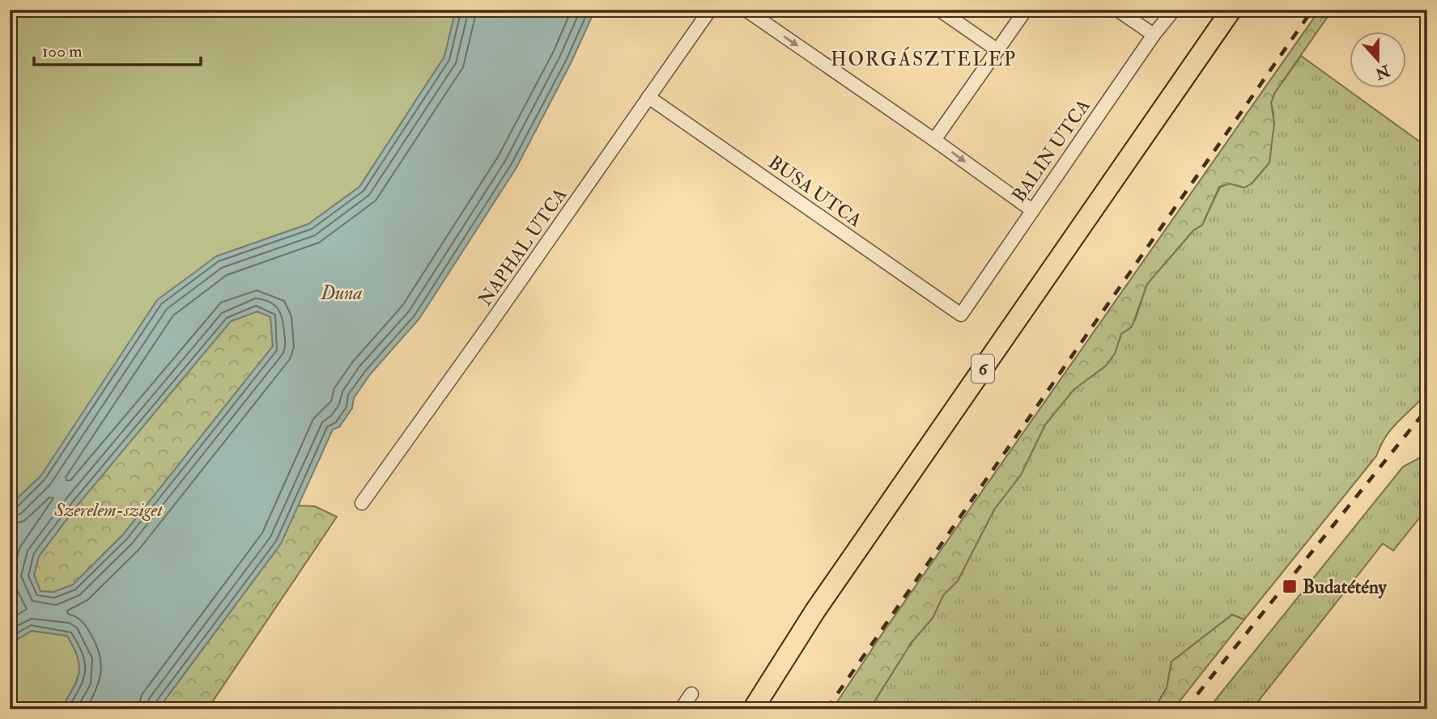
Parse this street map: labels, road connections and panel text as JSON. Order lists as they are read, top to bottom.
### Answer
{
  "streets": {
    "main road": ["6"],
    "street": ["BALIN UTCA", "BUSA UTCA", "NAPHAL UTCA"]
  },
  "crossings": [
    ["BALIN UTCA", "BUSA UTCA"],
    ["BUSA UTCA", "NAPHAL UTCA"]
  ],
  "districts": ["HORGÁSZTELEP"],
  "water": ["Duna"],
  "parks": ["Szerelem-sziget"],
  "places": {
    "transit": ["Budatétény"]
  },
  "scale_bar": "100 m",
  "north": "bottom"
}
